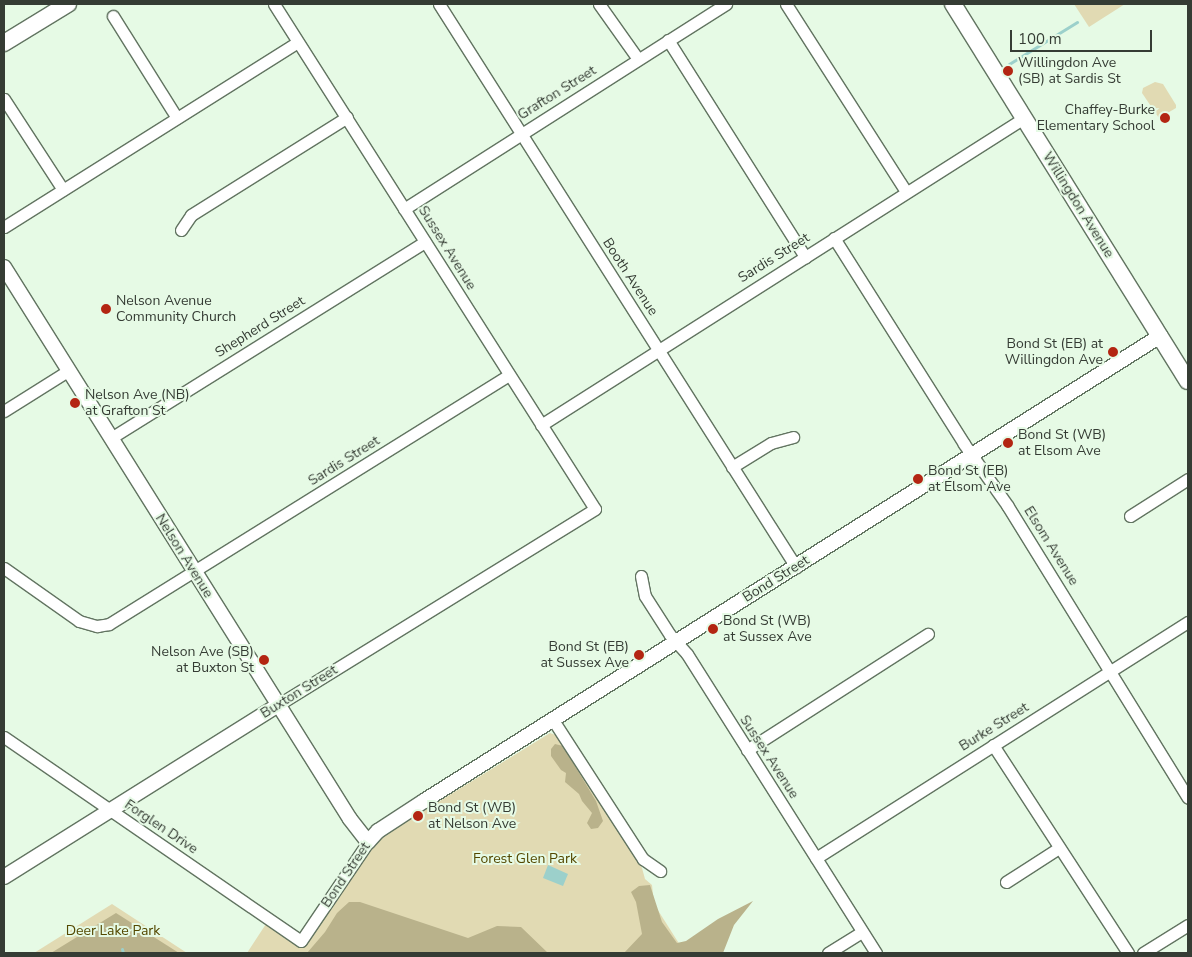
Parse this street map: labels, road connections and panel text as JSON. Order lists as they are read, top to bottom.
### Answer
{
  "streets": {
    "main road": ["Willingdon Avenue"],
    "street": [
      "Grafton Street",
      "Sussex Avenue",
      "Sardis Street",
      "Booth Avenue",
      "Shepherd Street",
      "Elsom Avenue",
      "Nelson Avenue",
      "Bond Street",
      "Buxton Street",
      "Burke Street",
      "Forglen Drive"
    ]
  },
  "crossings": [
    ["Grafton Street", "Sussex Avenue"],
    ["Grafton Street", "Booth Avenue"],
    ["Willingdon Avenue", "Sardis Street"],
    ["Willingdon Avenue", "Bond Street"],
    ["Sussex Avenue", "Sardis Street"],
    ["Sussex Avenue", "Shepherd Street"],
    ["Sussex Avenue", "Bond Street"],
    ["Sussex Avenue", "Buxton Street"],
    ["Sussex Avenue", "Burke Street"],
    ["Sardis Street", "Booth Avenue"],
    ["Sardis Street", "Elsom Avenue"],
    ["Sardis Street", "Nelson Avenue"],
    ["Booth Avenue", "Bond Street"],
    ["Shepherd Street", "Nelson Avenue"],
    ["Elsom Avenue", "Bond Street"],
    ["Elsom Avenue", "Burke Street"],
    ["Nelson Avenue", "Bond Street"],
    ["Nelson Avenue", "Buxton Street"],
    ["Bond Street", "Forglen Drive"],
    ["Buxton Street", "Forglen Drive"]
  ],
  "parks": ["Forest Glen Park", "Deer Lake Park"],
  "places": [
    "Willingdon Ave (SB) at Sardis St",
    "Chaffey-Burke Elementary School",
    "Nelson Avenue Community Church",
    "Bond St (EB) at Willingdon Ave",
    "Nelson Ave (NB) at Grafton St",
    "Bond St (WB) at Elsom Ave",
    "Bond St (EB) at Elsom Ave",
    "Bond St (WB) at Sussex Ave",
    "Bond St (EB) at Sussex Ave",
    "Nelson Ave (SB) at Buxton St",
    "Bond St (WB) at Nelson Ave"
  ],
  "scale_bar": "100 m"
}
